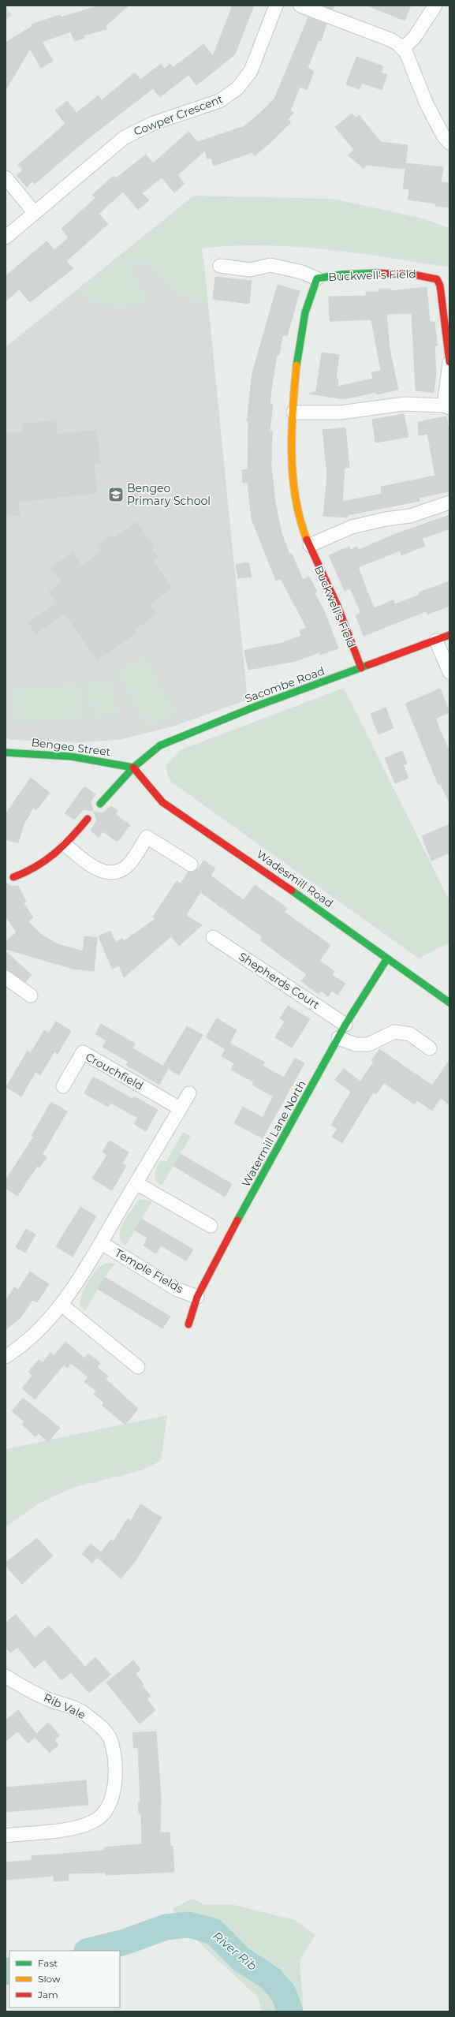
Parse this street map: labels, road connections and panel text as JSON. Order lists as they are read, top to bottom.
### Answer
{
  "streets": {
    "street": [
      "Cowper Crescent",
      "Buckwell's Field",
      "Sacombe Road",
      "Bengeo Street",
      "Wadesmill Road",
      "Shepherds Court",
      "Crouchfield",
      "Watermill Lane North",
      "Temple Fields",
      "Rib Vale"
    ]
  },
  "crossings": [
    ["Buckwell's Field", "Sacombe Road"],
    ["Sacombe Road", "Bengeo Street"],
    ["Sacombe Road", "Wadesmill Road"],
    ["Bengeo Street", "Wadesmill Road"],
    ["Wadesmill Road", "Watermill Lane North"],
    ["Shepherds Court", "Watermill Lane North"],
    ["Watermill Lane North", "Temple Fields"]
  ],
  "water": ["River Rib"],
  "places": {
    "school or university": ["Bengeo Primary School"]
  },
  "legend": ["Fast", "Slow", "Jam"]
}
